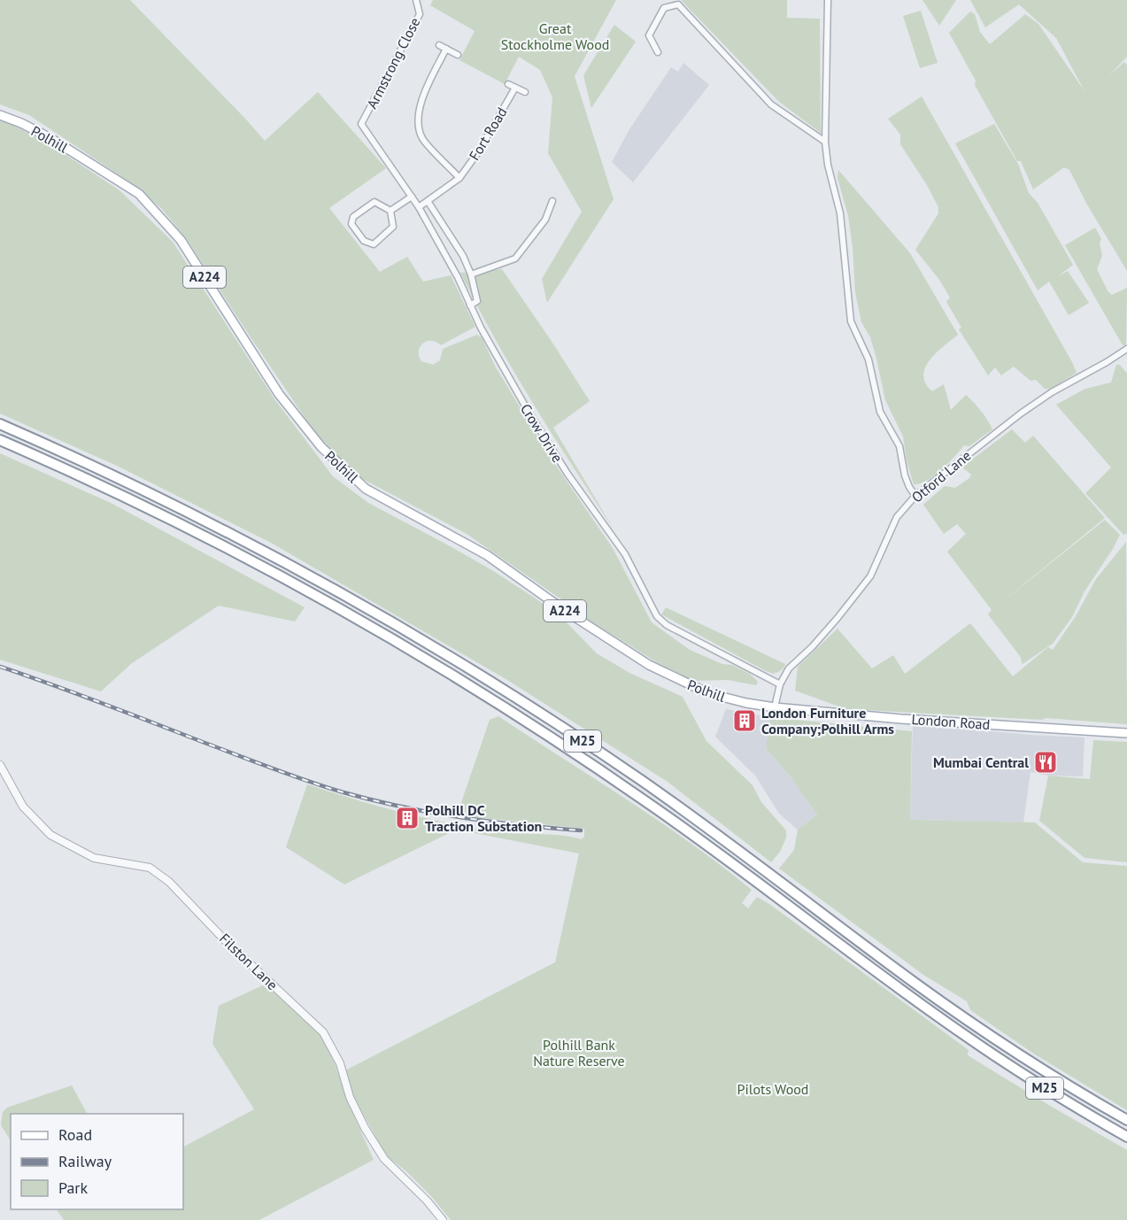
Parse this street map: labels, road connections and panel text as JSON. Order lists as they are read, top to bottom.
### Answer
{
  "streets": {
    "highway": ["M25"],
    "main road": ["Polhill", "A224", "London Road"],
    "street": [
      "Armstrong Close",
      "Fort Road",
      "Crow Drive",
      "Otford Lane",
      "Filston Lane"
    ]
  },
  "crossings": [
    ["Armstrong Close", "Crow Drive"],
    ["Fort Road", "Crow Drive"],
    ["Polhill", "Otford Lane"],
    ["Polhill", "London Road"],
    ["Crow Drive", "Otford Lane"],
    ["Otford Lane", "London Road"]
  ],
  "parks": ["Great Stockholme Wood", "Polhill Bank Nature Reserve", "Pilots Wood"],
  "places": {
    "building": ["London Furniture Company;Polhill Arms", "Polhill DC Traction Substation"],
    "restaurant": ["Mumbai Central"]
  },
  "legend": ["Road", "Railway", "Park"]
}
